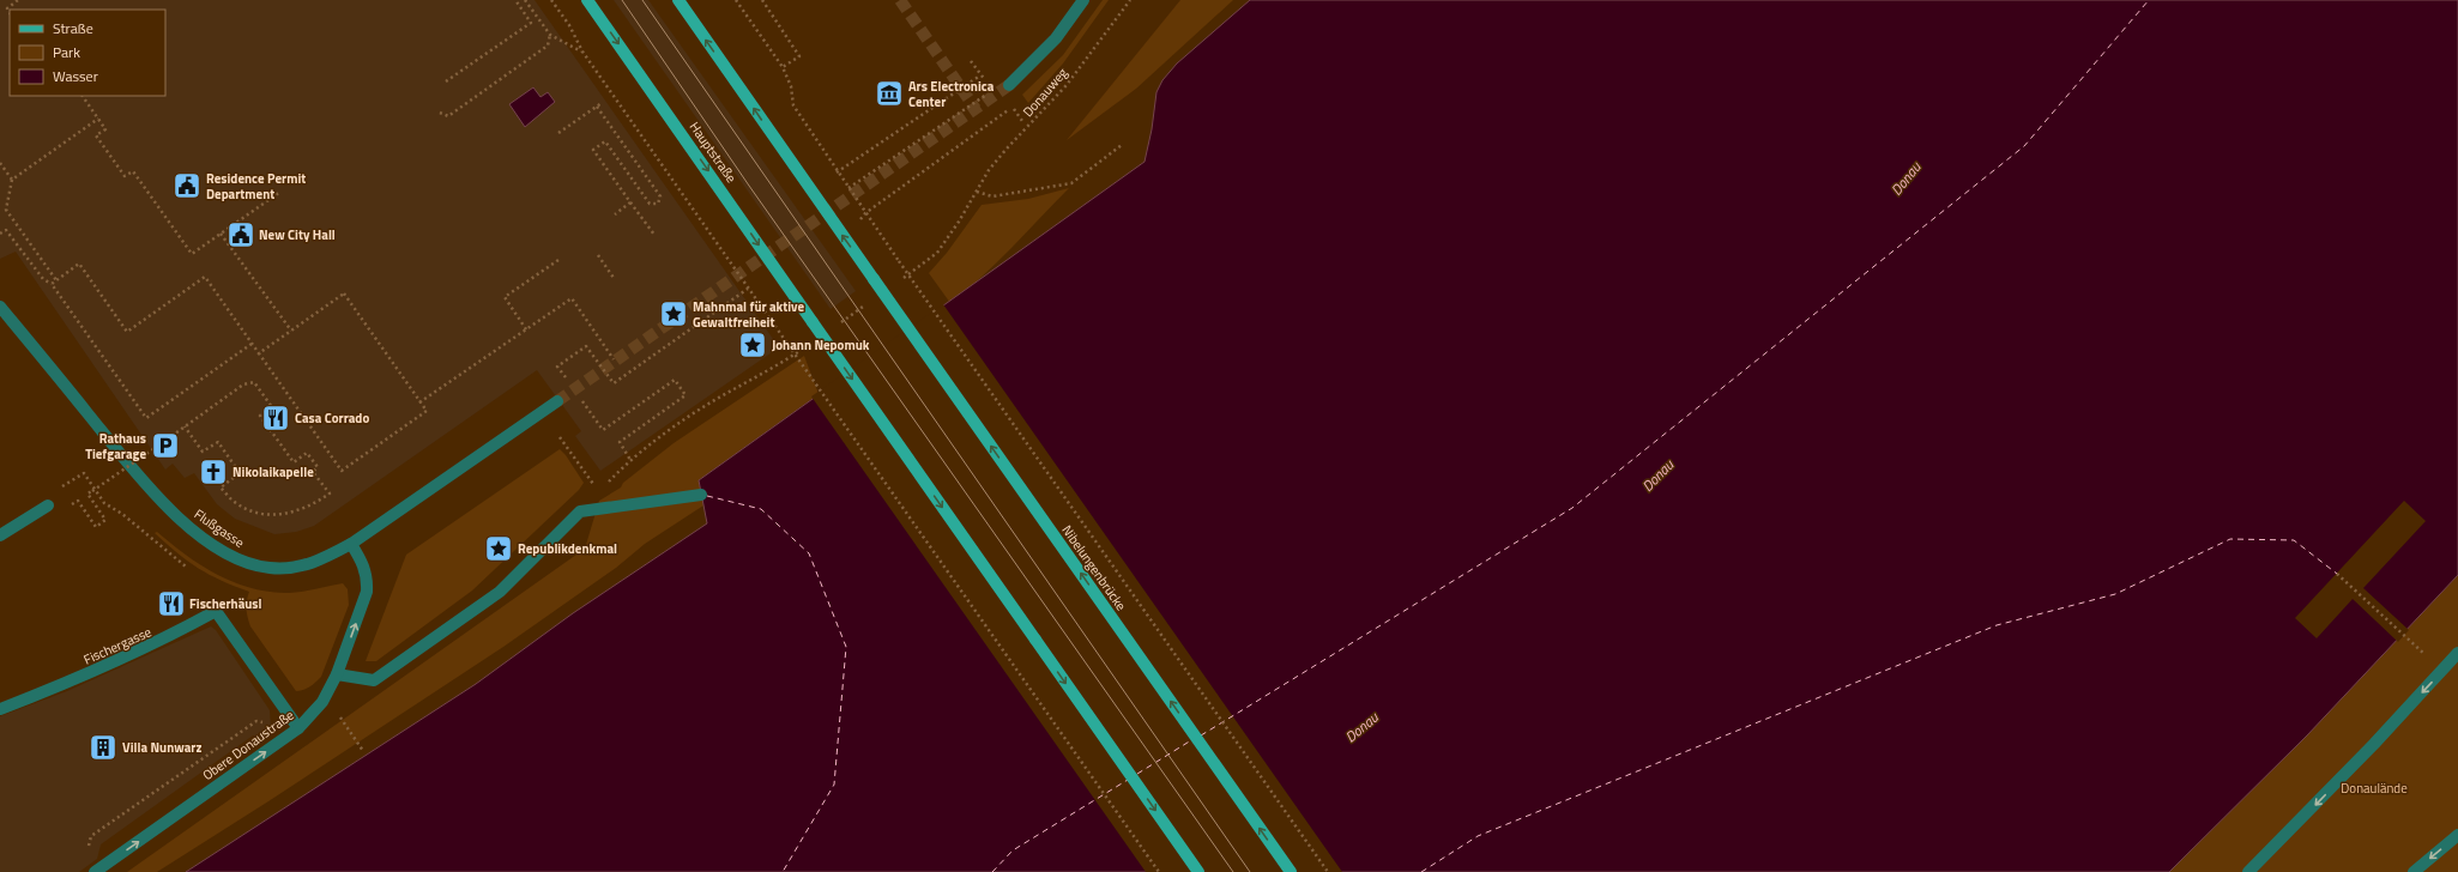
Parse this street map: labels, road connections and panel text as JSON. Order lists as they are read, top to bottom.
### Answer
{
  "streets": {
    "main road": ["Hauptstraße", "Nibelungenbrücke"],
    "street": ["Flußgasse", "Fischergasse", "Obere Donaustraße"],
    "path": ["Donauweg"]
  },
  "crossings": [
    ["Flußgasse", "Obere Donaustraße"],
    ["Fischergasse", "Obere Donaustraße"]
  ],
  "one_way": ["Hauptstraße", "Nibelungenbrücke", "Obere Donaustraße"],
  "water": ["Donau"],
  "parks": ["Donaulände"],
  "places": {
    "museum": ["Ars Electronica Center"],
    "public building": ["Residence Permit Department", "New City Hall"],
    "place": ["Mahnmal für aktive Gewaltfreiheit", "Johann Nepomuk", "Republikdenkmal"],
    "restaurant": ["Casa Corrado", "Fischerhäusl"],
    "parking": ["Rathaus Tiefgarage"],
    "church": ["Nikolaikapelle"],
    "building": ["Villa Nunwarz"]
  },
  "legend": ["Straße", "Park", "Wasser"]
}
